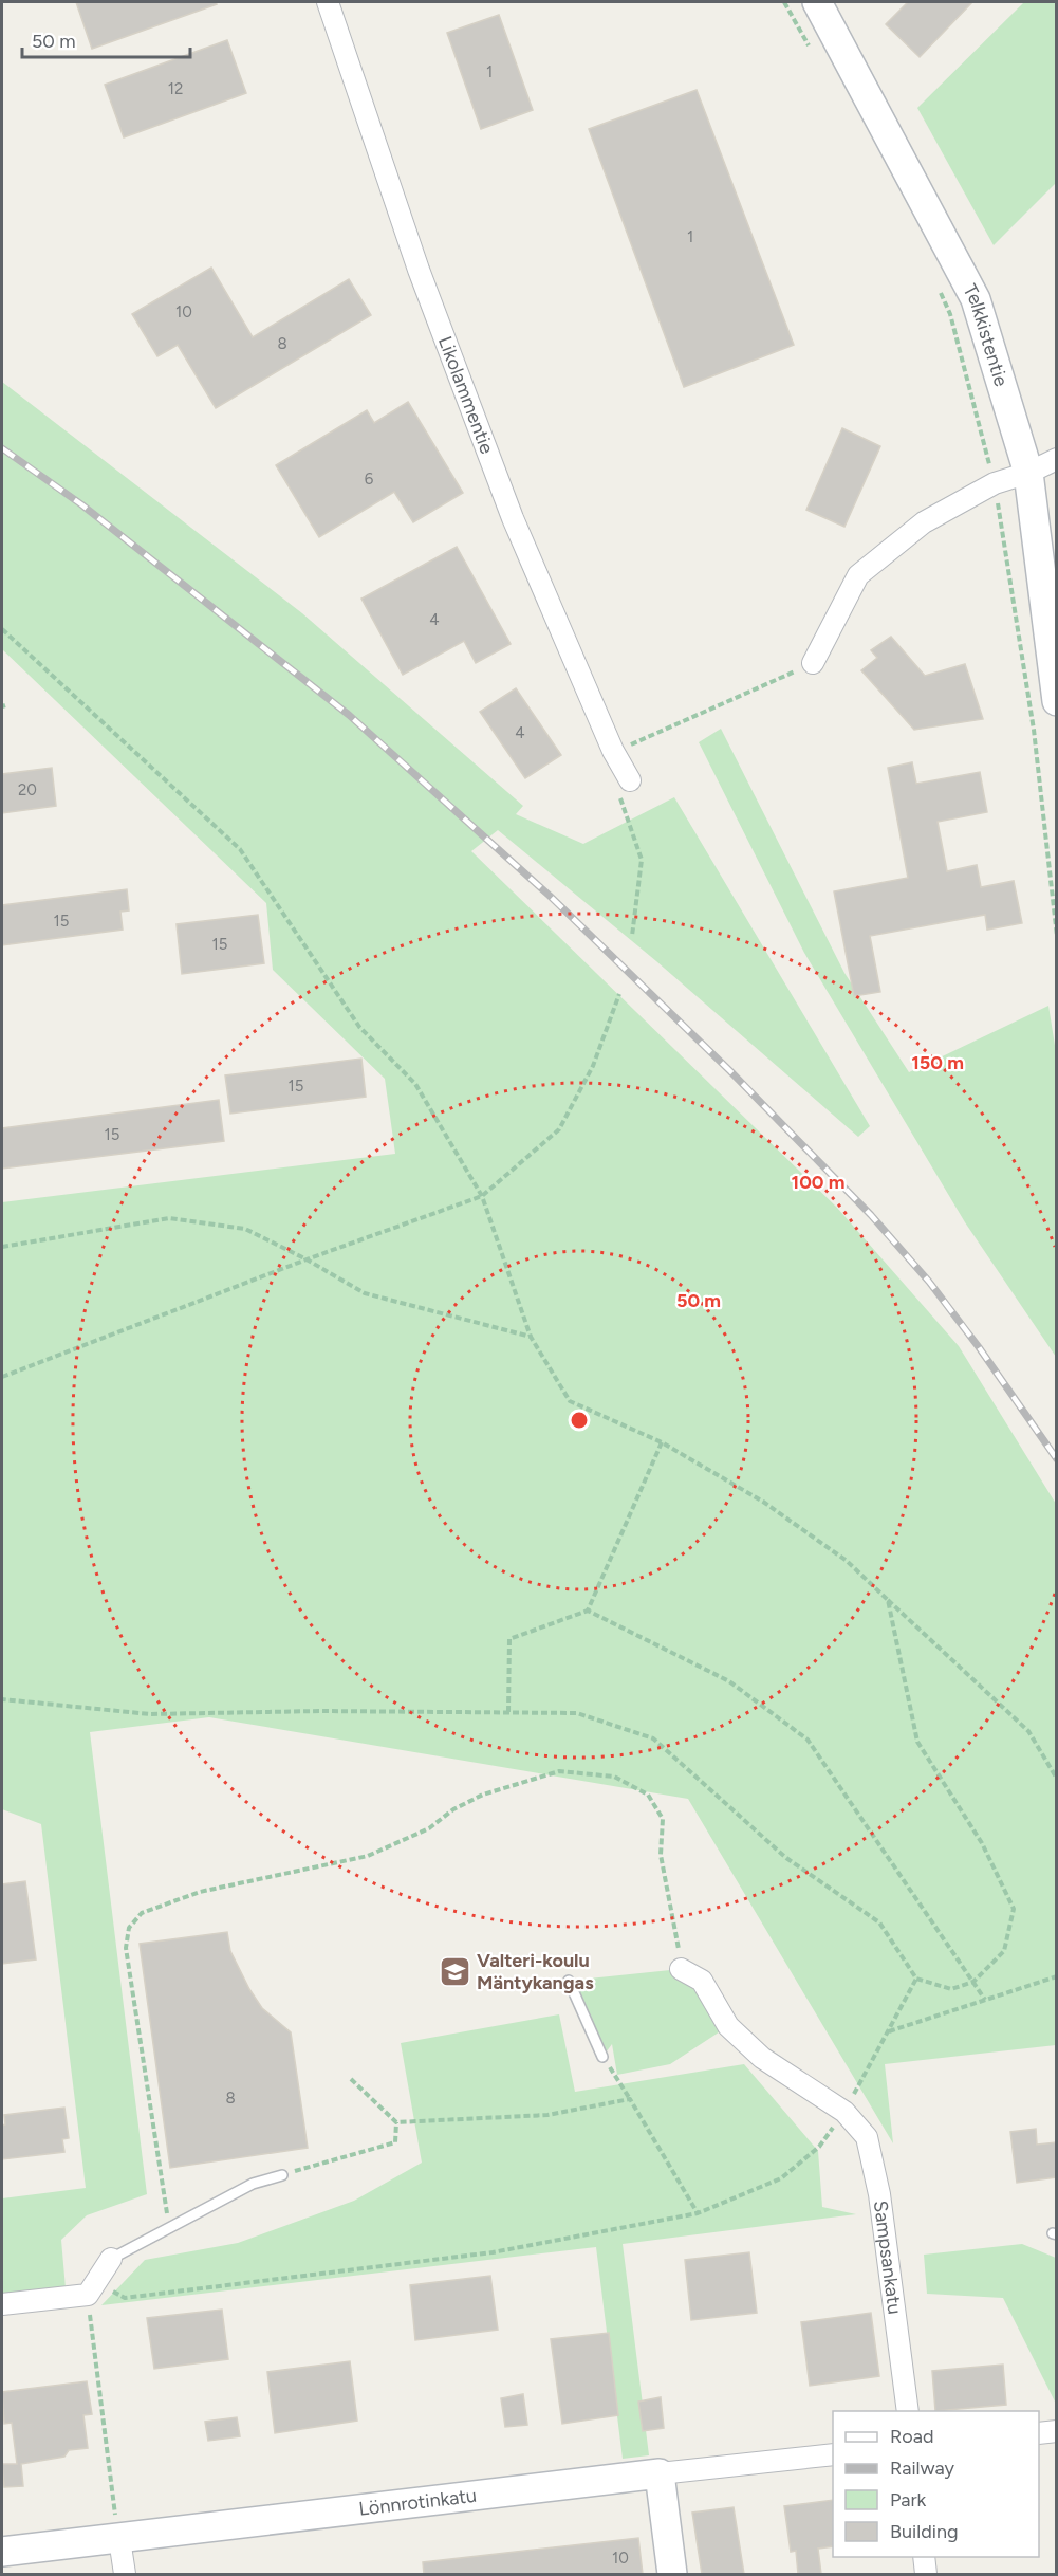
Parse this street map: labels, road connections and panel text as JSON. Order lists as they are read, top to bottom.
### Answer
{
  "streets": {
    "street": [
      "Telkkistentie",
      "Likolammentie",
      "Sampsankatu",
      "Lönnrotinkatu"
    ]
  },
  "places": {
    "school or university": ["Valteri-koulu Mäntykangas"]
  },
  "house_numbers": [
    "1",
    "12",
    "1",
    "10",
    "8",
    "6",
    "4",
    "4",
    "20",
    "15",
    "15",
    "15",
    "15",
    "8",
    "10"
  ],
  "legend": [
    "Road",
    "Railway",
    "Park",
    "Building"
  ],
  "scale_bar": "50 m",
  "rings": ["150 m", "100 m", "50 m"]
}
